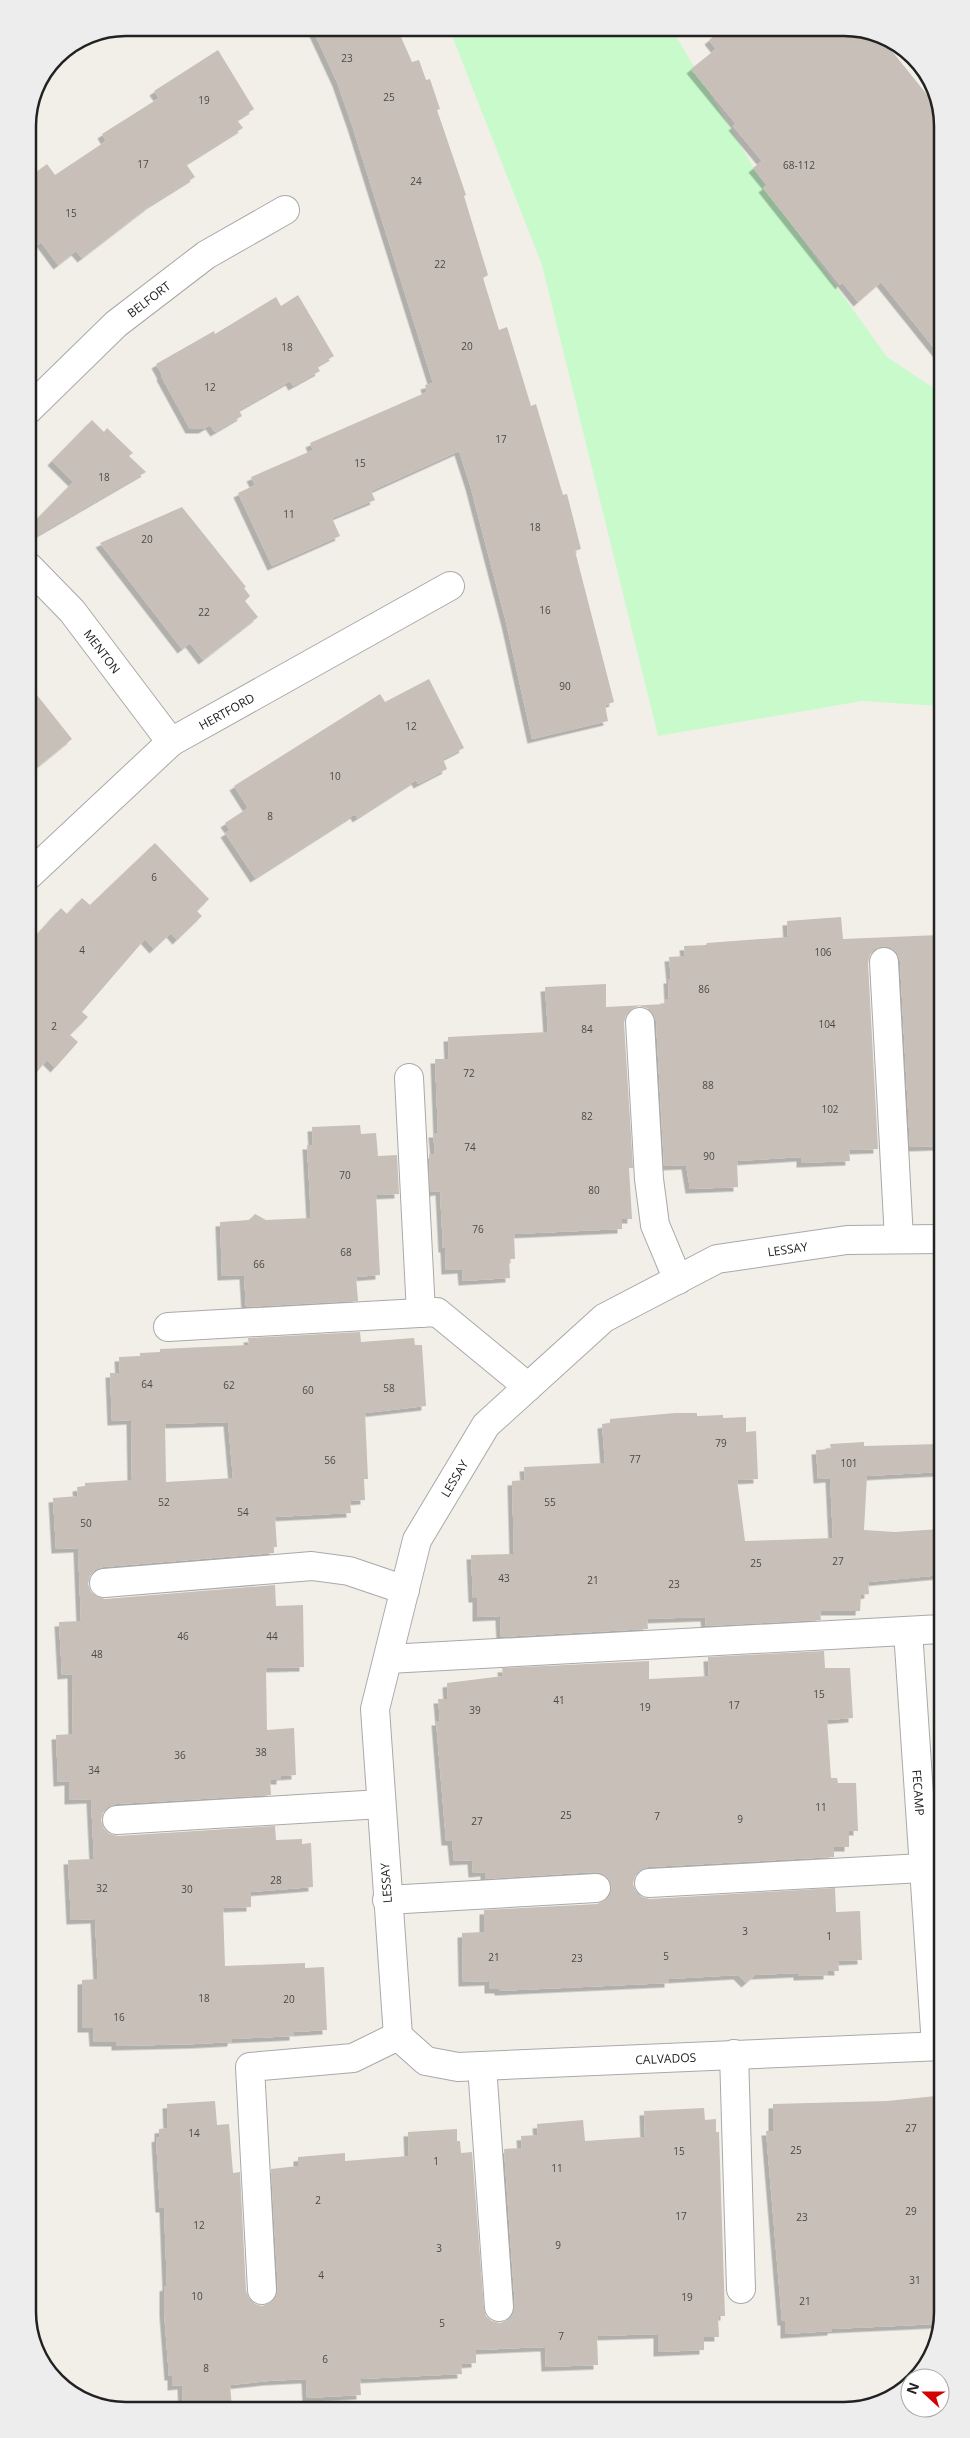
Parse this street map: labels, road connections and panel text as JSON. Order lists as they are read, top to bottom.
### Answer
{
  "streets": {
    "street": [
      "BELFORT",
      "MENTON",
      "HERTFORD",
      "LESSAY",
      "FECAMP",
      "CALVADOS"
    ]
  },
  "crossings": [
    ["MENTON", "HERTFORD"],
    ["LESSAY", "CALVADOS"]
  ],
  "house_numbers": [
    "23",
    "25",
    "19",
    "17",
    "68-112",
    "24",
    "15",
    "22",
    "20",
    "18",
    "12",
    "17",
    "15",
    "18",
    "11",
    "18",
    "20",
    "16",
    "22",
    "90",
    "12",
    "10",
    "8",
    "6",
    "4",
    "106",
    "86",
    "104",
    "2",
    "84",
    "72",
    "88",
    "102",
    "82",
    "74",
    "90",
    "70",
    "80",
    "76",
    "68",
    "66",
    "64",
    "62",
    "58",
    "60",
    "79",
    "77",
    "56",
    "101",
    "52",
    "55",
    "54",
    "50",
    "27",
    "25",
    "43",
    "21",
    "23",
    "46",
    "44",
    "48",
    "15",
    "41",
    "17",
    "19",
    "39",
    "38",
    "36",
    "34",
    "11",
    "25",
    "7",
    "9",
    "27",
    "28",
    "32",
    "30",
    "3",
    "1",
    "5",
    "21",
    "23",
    "18",
    "20",
    "16",
    "27",
    "14",
    "25",
    "15",
    "1",
    "11",
    "2",
    "29",
    "17",
    "23",
    "12",
    "9",
    "3",
    "4",
    "31",
    "10",
    "19",
    "21",
    "5",
    "7",
    "6",
    "8"
  ],
  "north": "left"
}
